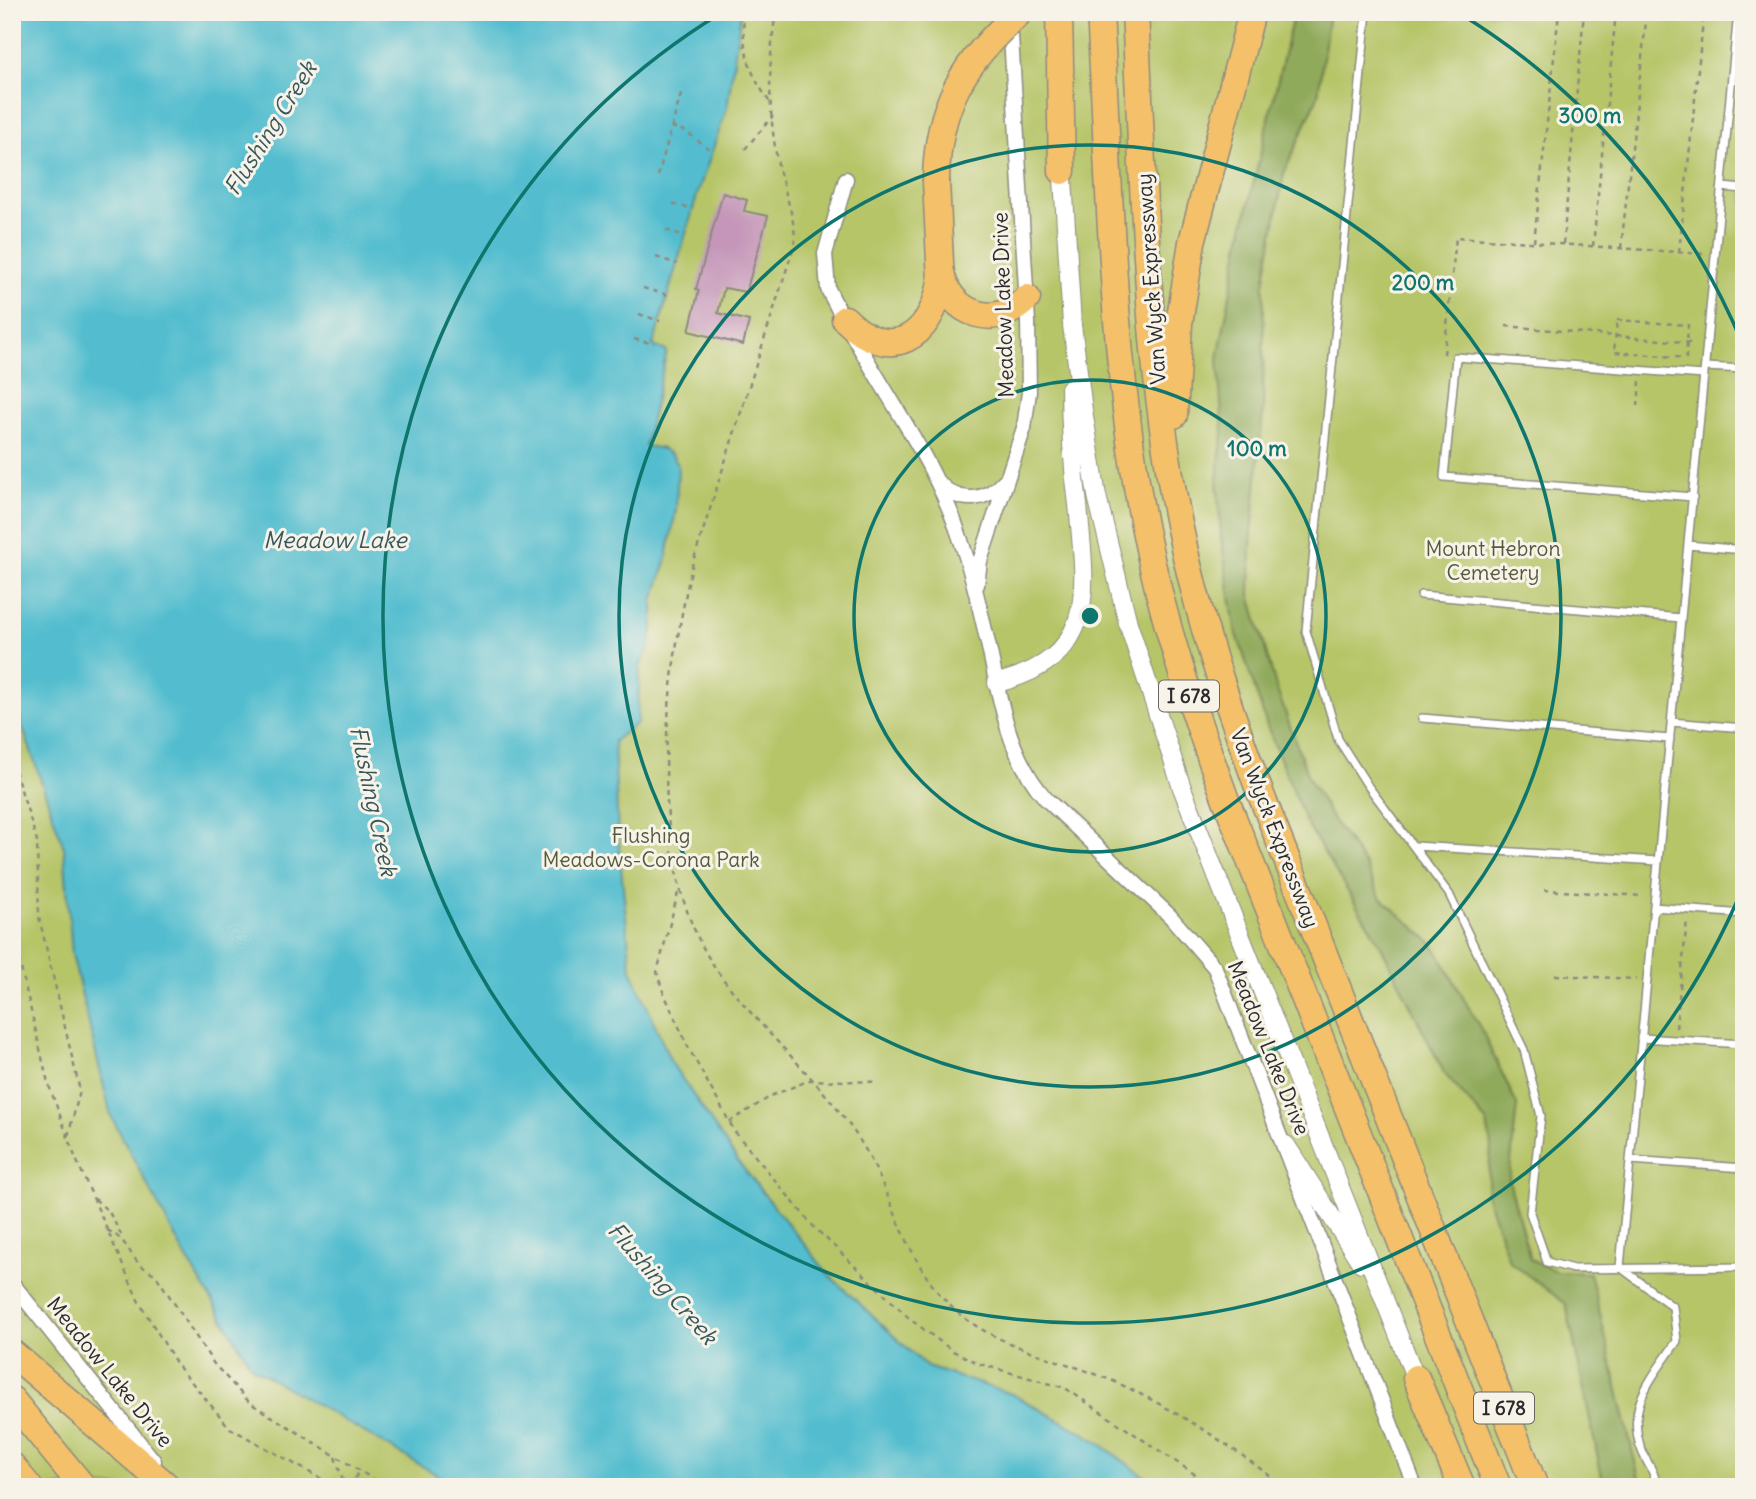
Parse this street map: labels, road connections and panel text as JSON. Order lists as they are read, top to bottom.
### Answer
{
  "streets": {
    "highway": ["Van Wyck Expressway", "I 678"],
    "street": ["Meadow Lake Drive"]
  },
  "water": ["Flushing Creek", "Meadow Lake"],
  "parks": ["Mount Hebron Cemetery", "Flushing Meadows-Corona Park"],
  "rings": ["300 m", "200 m", "100 m"]
}
